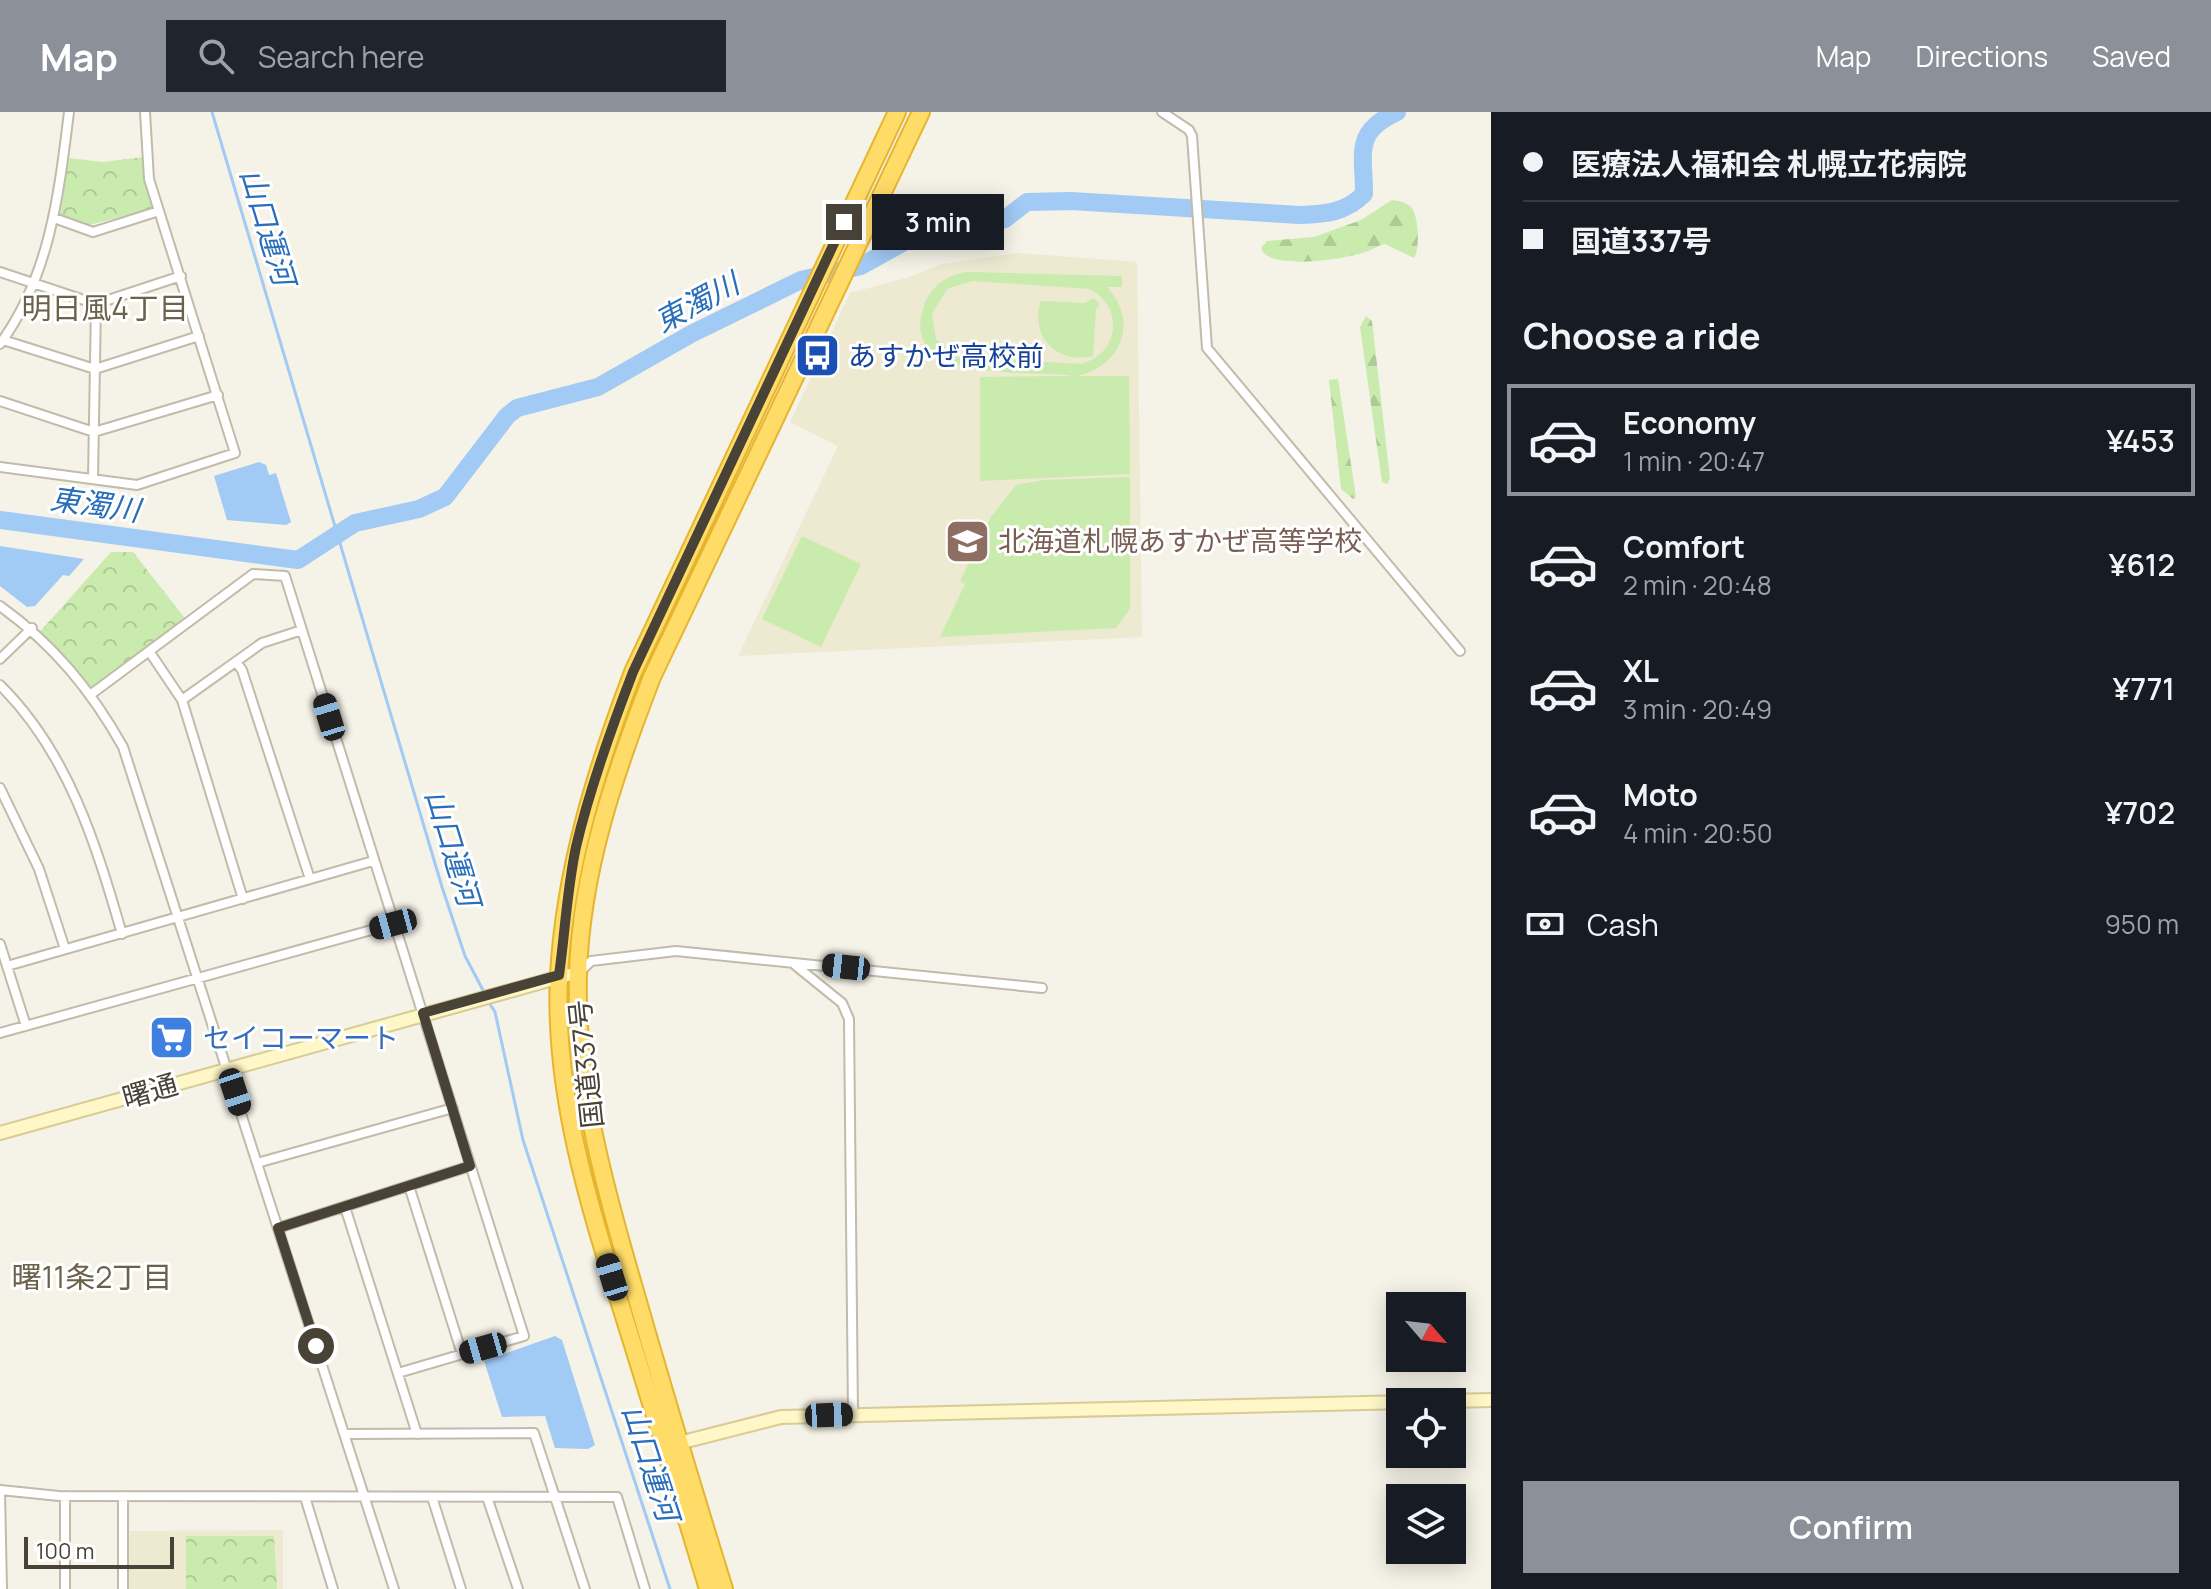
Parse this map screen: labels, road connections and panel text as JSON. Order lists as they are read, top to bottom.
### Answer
{
  "streets": {
    "highway": ["国道337号"],
    "street": ["曙通"]
  },
  "crossings": [
    ["国道337号", "曙通"]
  ],
  "districts": ["明日風4丁目", "曙11条2丁目"],
  "water": ["山口運河", "東濁川"],
  "places": {
    "bus stop": ["あすかぜ高校前"],
    "school or university": ["北海道札幌あすかぜ高等学校"],
    "supermarket": ["セイコーマート"]
  },
  "scale_bar": "100 m",
  "north": "bottom right",
  "page": {
    "header": "Map",
    "search": "Search here",
    "nav": ["Map", "Directions", "Saved"],
    "banner": ["医療法人福和会 札幌立花病院", "国道337号"],
    "bubble": "3 min",
    "heading": "Choose a ride",
    "list": [
      {
        "name": "Economy",
        "note": "1 min · 20:47",
        "value": "¥453"
      },
      {
        "name": "Comfort",
        "note": "2 min · 20:48",
        "value": "¥612"
      },
      {
        "name": "XL",
        "note": "3 min · 20:49",
        "value": "¥771"
      },
      {
        "name": "Moto",
        "note": "4 min · 20:50",
        "value": "¥702"
      }
    ],
    "pay": ["Cash", "950 m"],
    "buttons": "Confirm",
    "scale": "100 m"
  }
}
